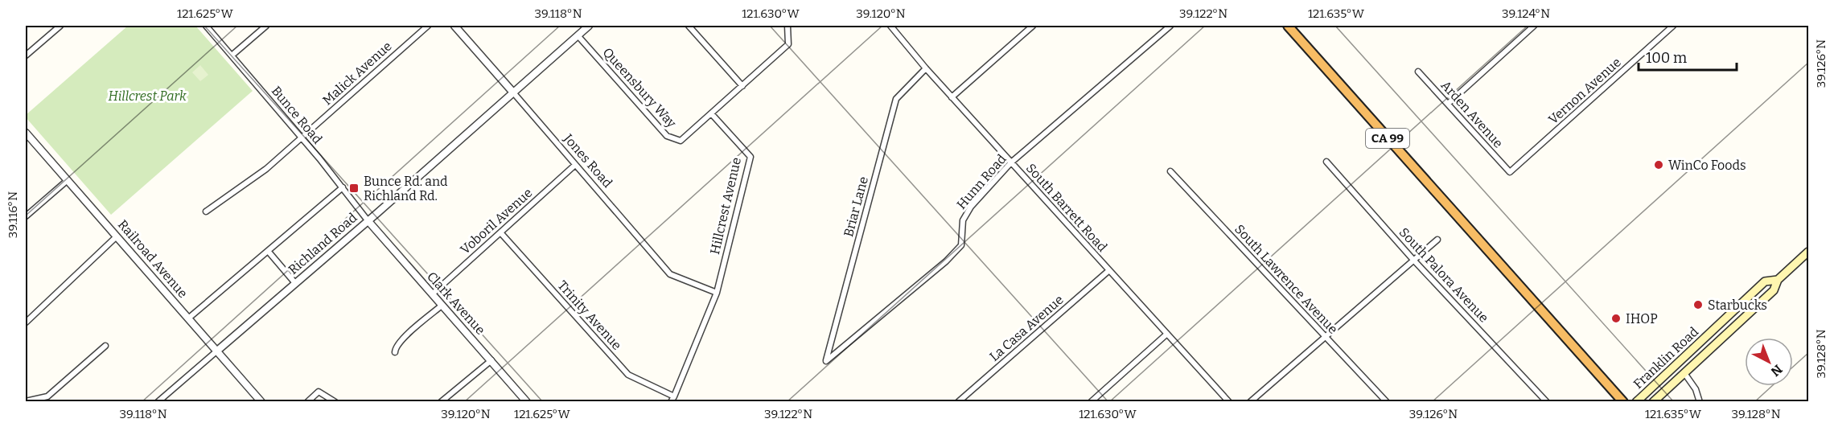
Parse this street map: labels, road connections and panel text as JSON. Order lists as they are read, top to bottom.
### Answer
{
  "streets": {
    "highway": ["CA 99"],
    "main road": ["Franklin Road"],
    "street": [
      "Malick Avenue",
      "Queensbury Way",
      "Vernon Avenue",
      "Arden Avenue",
      "Bunce Road",
      "Jones Road",
      "Hunn Road",
      "Hillcrest Avenue",
      "Briar Lane",
      "South Barrett Road",
      "Voboril Avenue",
      "Richland Road",
      "Railroad Avenue",
      "South Palora Avenue",
      "South Lawrence Avenue",
      "Clark Avenue",
      "Trinity Avenue",
      "La Casa Avenue"
    ]
  },
  "crossings": [
    ["Malick Avenue", "Bunce Road"],
    ["Queensbury Way", "Hillcrest Avenue"],
    ["Queensbury Way", "Richland Road"],
    ["Vernon Avenue", "Arden Avenue"],
    ["Bunce Road", "Richland Road"],
    ["Bunce Road", "Clark Avenue"],
    ["Jones Road", "Hillcrest Avenue"],
    ["Jones Road", "Voboril Avenue"],
    ["Jones Road", "Richland Road"],
    ["Hunn Road", "Briar Lane"],
    ["Hunn Road", "South Barrett Road"],
    ["Hillcrest Avenue", "Trinity Avenue"],
    ["Briar Lane", "South Barrett Road"],
    ["South Barrett Road", "La Casa Avenue"],
    ["Voboril Avenue", "Clark Avenue"],
    ["Voboril Avenue", "Trinity Avenue"],
    ["Richland Road", "Railroad Avenue"],
    ["Richland Road", "Clark Avenue"]
  ],
  "parks": ["Hillcrest Park"],
  "places": {
    "other": ["WinCo Foods", "Starbucks", "IHOP"],
    "transit": ["Bunce Rd. and Richland Rd."]
  },
  "scale_bar": "100 m",
  "north": "bottom right",
  "coordinates": [
    "121.625°W",
    "39.118°N",
    "121.630°W",
    "39.120°N",
    "39.122°N",
    "121.635°W",
    "39.124°N",
    "39.126°N",
    "39.116°N",
    "39.128°N"
  ]
}
